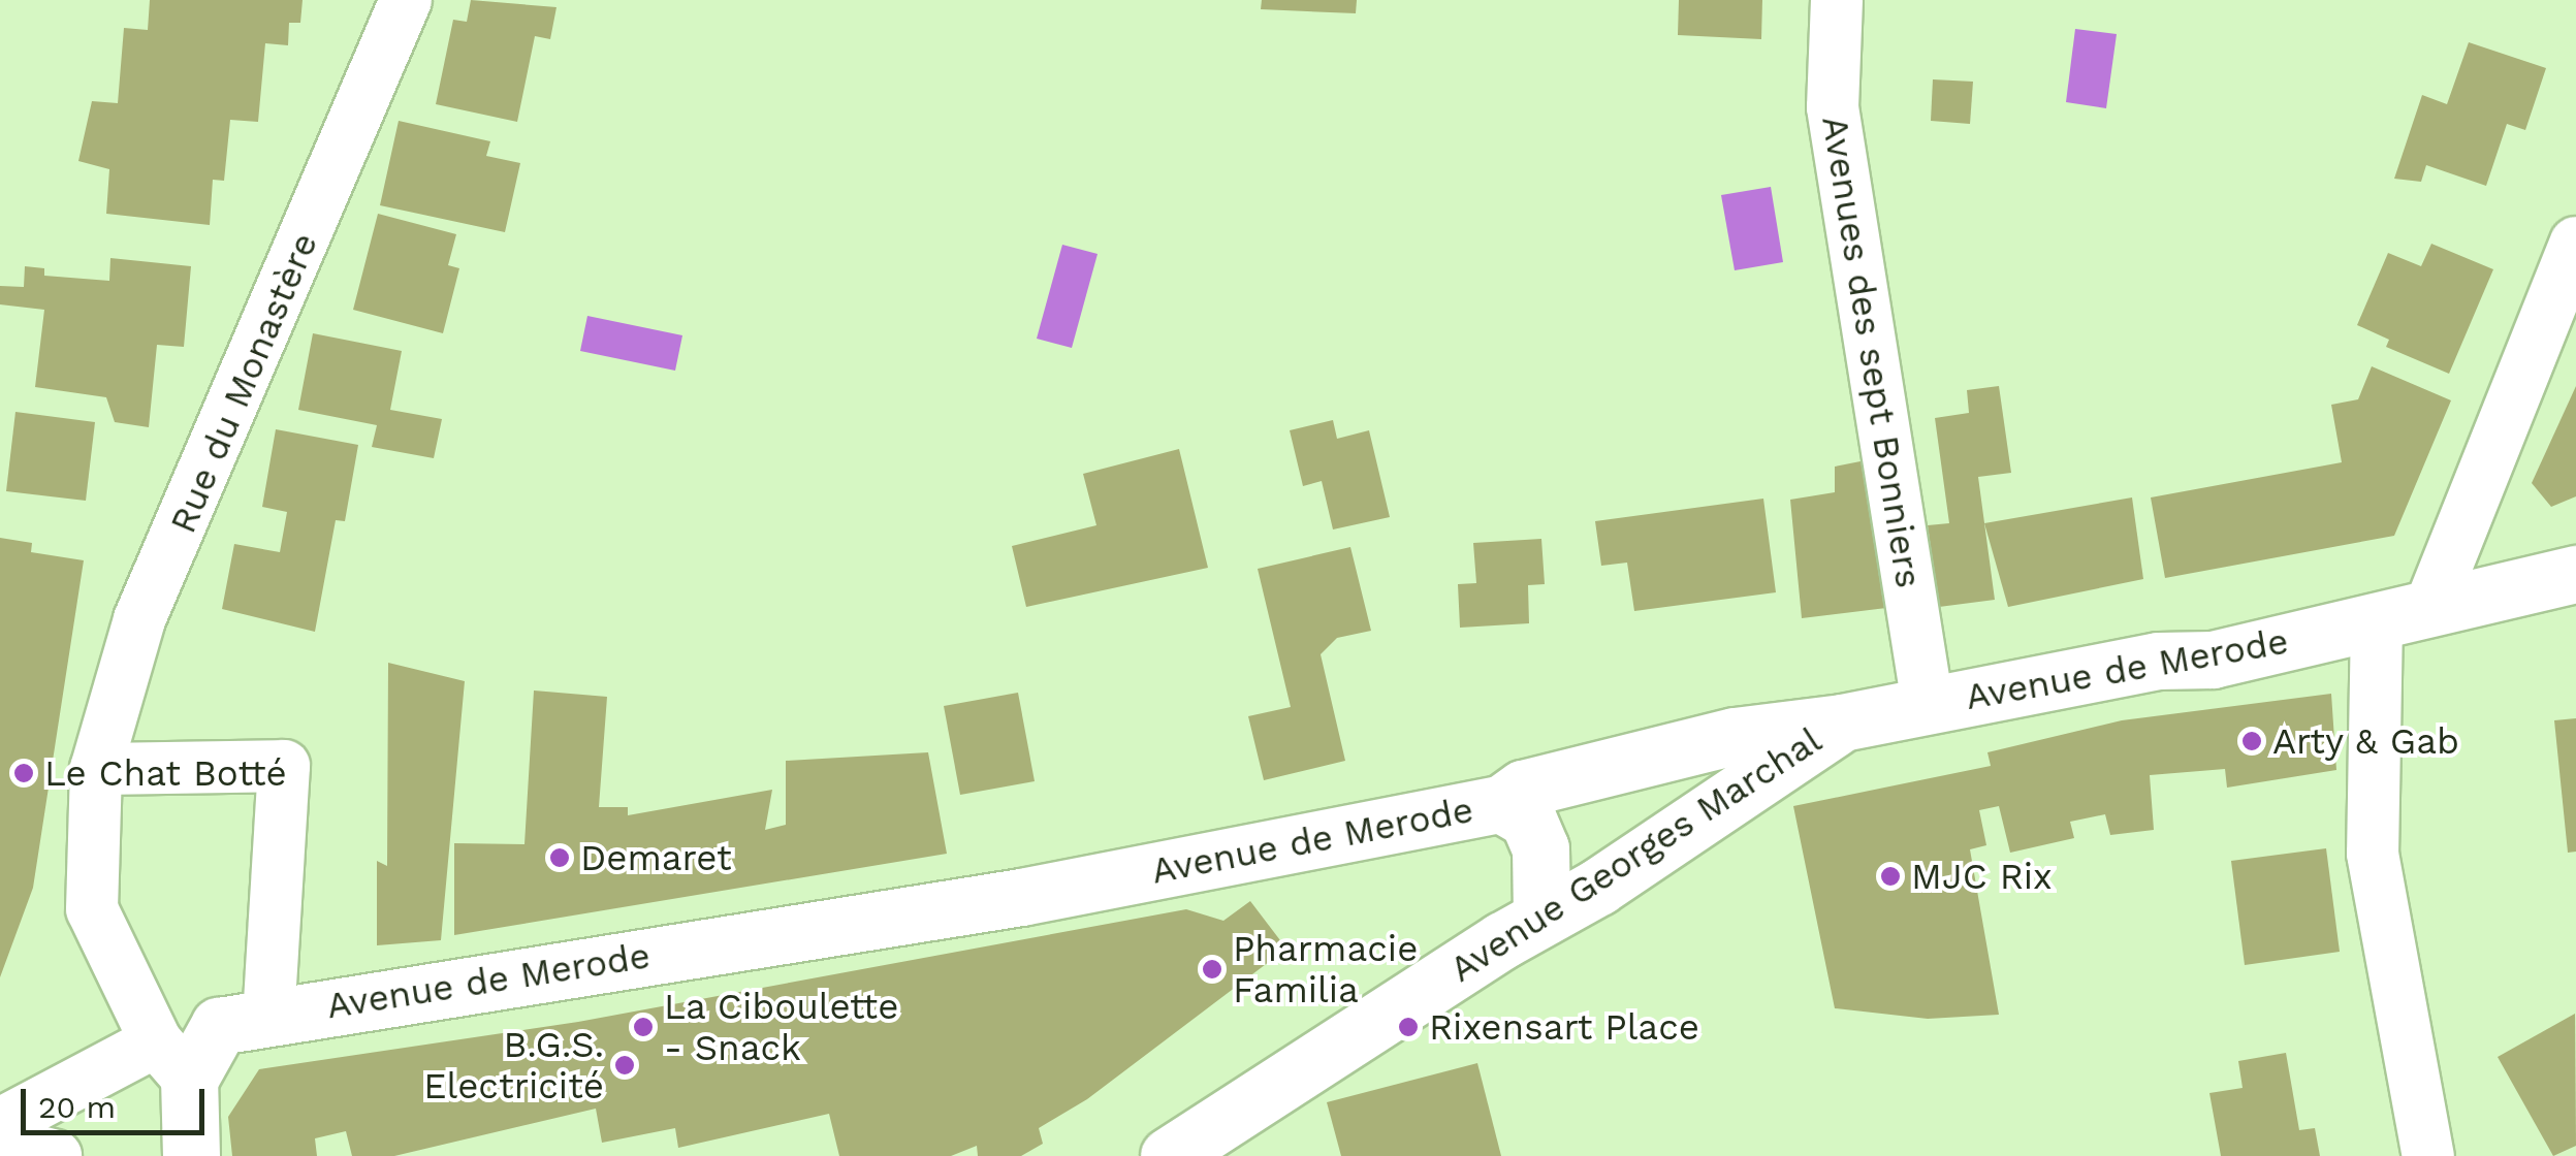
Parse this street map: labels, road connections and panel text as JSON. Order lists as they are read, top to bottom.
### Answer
{
  "streets": {
    "street": [
      "Avenues des sept Bonniers",
      "Rue du Monastère",
      "Avenue de Merode",
      "Avenue Georges Marchal"
    ]
  },
  "crossings": [
    ["Avenues des sept Bonniers", "Avenue de Merode"],
    ["Rue du Monastère", "Avenue de Merode"],
    ["Avenue de Merode", "Avenue Georges Marchal"]
  ],
  "places": [
    "Arty & Gab",
    "Le Chat Botté",
    "Demaret",
    "MJC Rix",
    "Pharmacie Familia",
    "La Ciboulette - Snack",
    "Rixensart Place",
    "B.G.S. Electricité"
  ],
  "scale_bar": "20 m"
}
